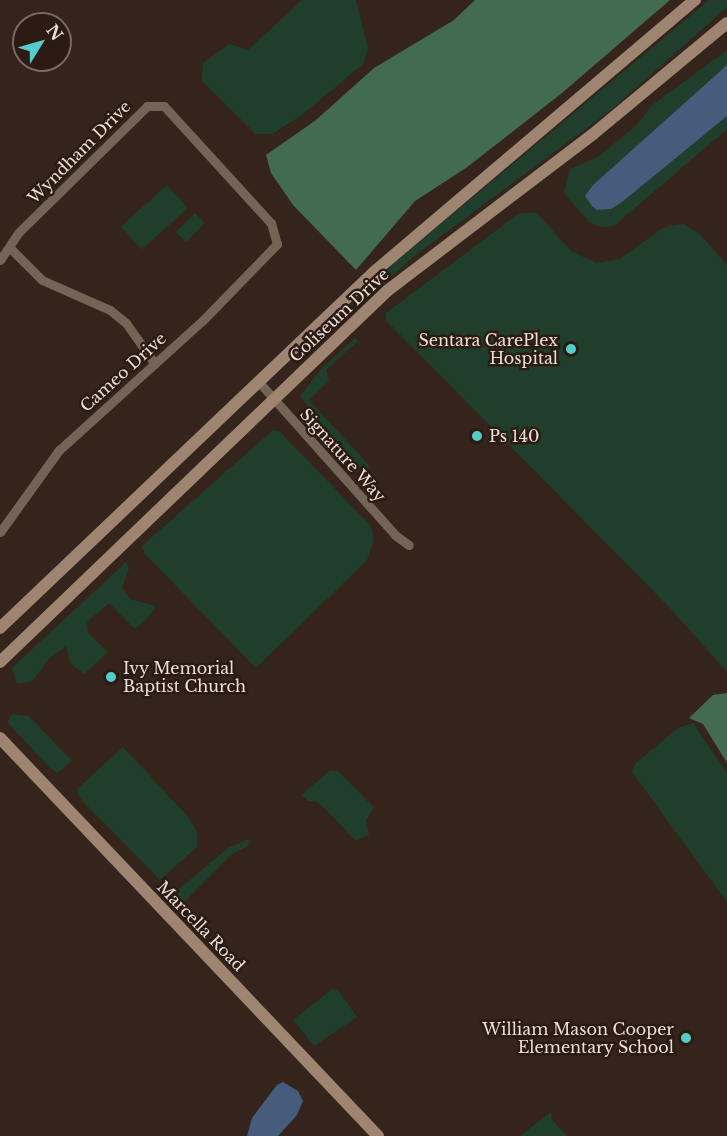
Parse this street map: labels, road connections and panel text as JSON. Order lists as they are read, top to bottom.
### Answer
{
  "streets": {
    "street": [
      "Wyndham Drive",
      "Coliseum Drive",
      "Cameo Drive",
      "Signature Way",
      "Marcella Road"
    ]
  },
  "crossings": [
    ["Wyndham Drive", "Cameo Drive"],
    ["Coliseum Drive", "Signature Way"]
  ],
  "places": [
    "Sentara CarePlex Hospital",
    "Ps 140",
    "Ivy Memorial Baptist Church",
    "William Mason Cooper Elementary School"
  ],
  "north": "top right"
}
